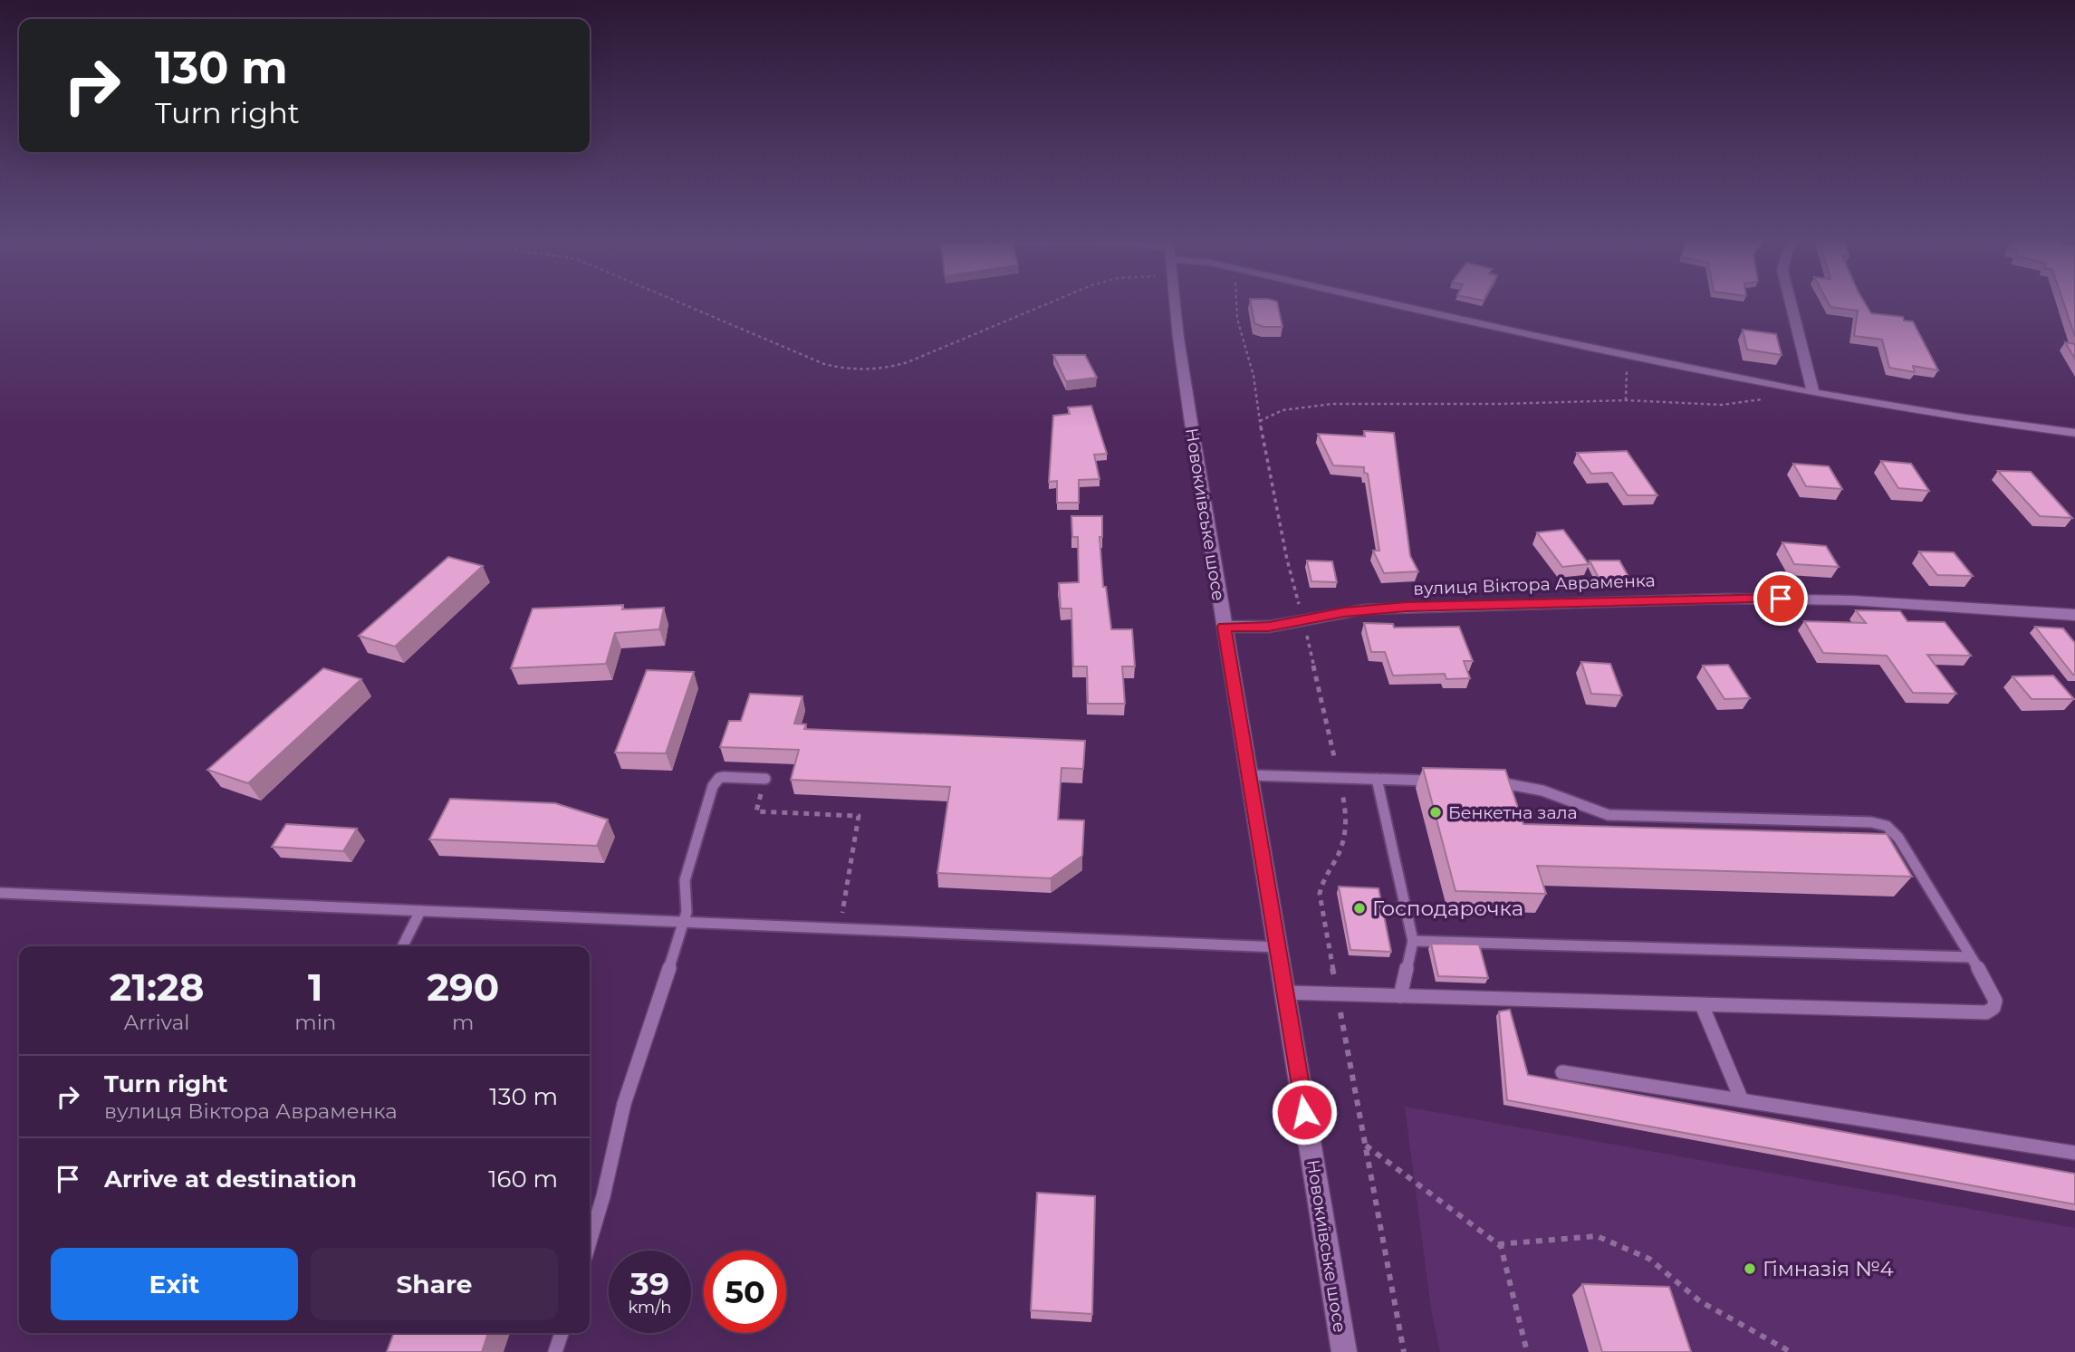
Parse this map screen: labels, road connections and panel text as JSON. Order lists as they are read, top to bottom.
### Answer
{
  "streets": {
    "street": ["Новокиївське шосе", "вулиця Віктора Авраменка"]
  },
  "crossings": [
    ["Новокиївське шосе", "вулиця Віктора Авраменка"]
  ],
  "places": ["Бенкетна зала", "Господарочка", "Гімназія №4"],
  "page": {
    "turn": ["130 m", "Turn right"],
    "eta": [
      "21:28",
      "Arrival",
      "1",
      "min",
      "290",
      "m"
    ],
    "list": [
      {
        "name": "Turn right",
        "note": "вулиця Віктора Авраменка",
        "value": "130 m"
      },
      {
        "name": "Arrive at destination",
        "value": "160 m"
      }
    ],
    "buttons": ["Exit", "Share"],
    "speed": "39 km/h",
    "limit": "50"
  }
}
